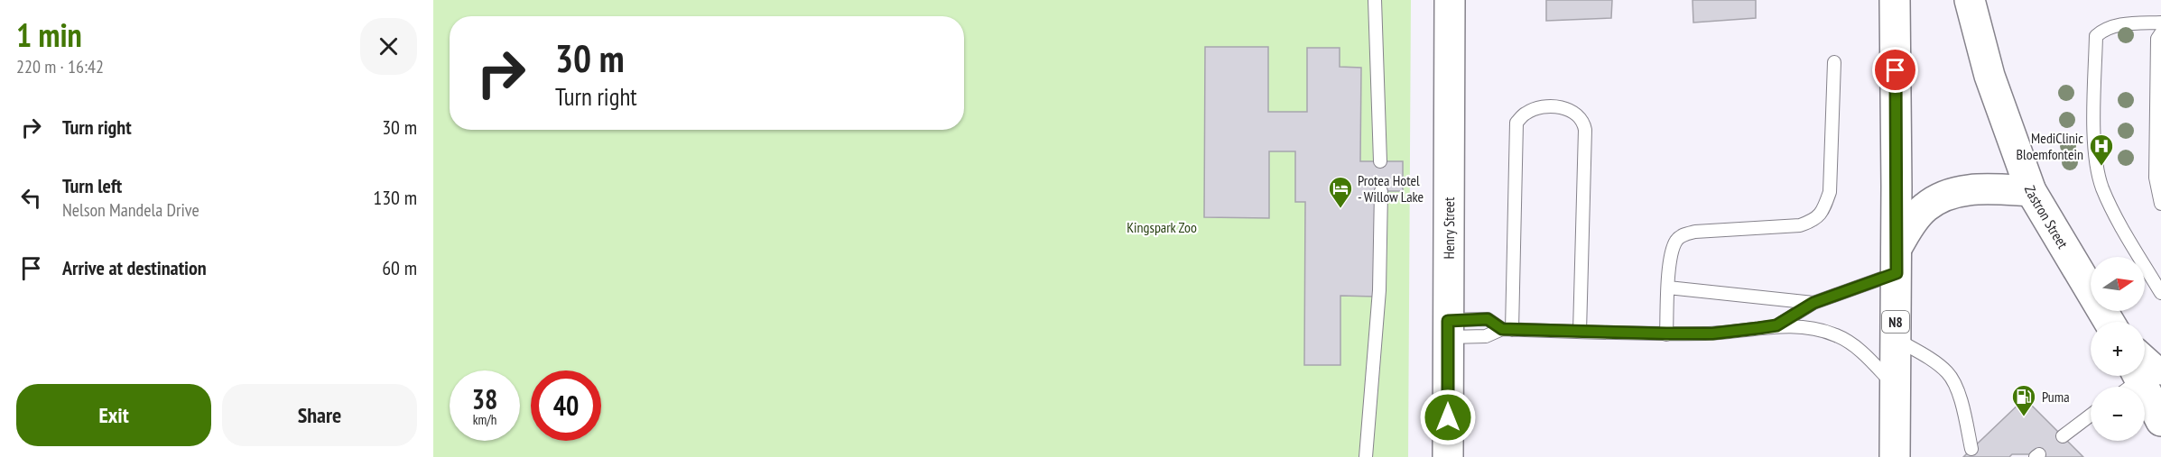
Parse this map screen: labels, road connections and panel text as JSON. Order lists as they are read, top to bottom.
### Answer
{
  "streets": {
    "main road": ["Zastron Street", "Henry Street", "N8"]
  },
  "parks": ["Kingspark Zoo"],
  "places": {
    "hospital": ["MediClinic Bloemfontein"],
    "hotel": ["Protea Hotel - Willow Lake"],
    "fuel station": ["Puma"]
  },
  "north": "right",
  "page": {
    "heading": ["1 min", "220 m · 16:42"],
    "turn": ["30 m", "Turn right"],
    "list": [
      {
        "name": "Turn right",
        "value": "30 m"
      },
      {
        "name": "Turn left",
        "note": "Nelson Mandela Drive",
        "value": "130 m"
      },
      {
        "name": "Arrive at destination",
        "value": "60 m"
      }
    ],
    "map_buttons": ["+", "−"],
    "speed": "38 km/h",
    "limit": "40",
    "buttons": ["Exit", "Share"]
  }
}
